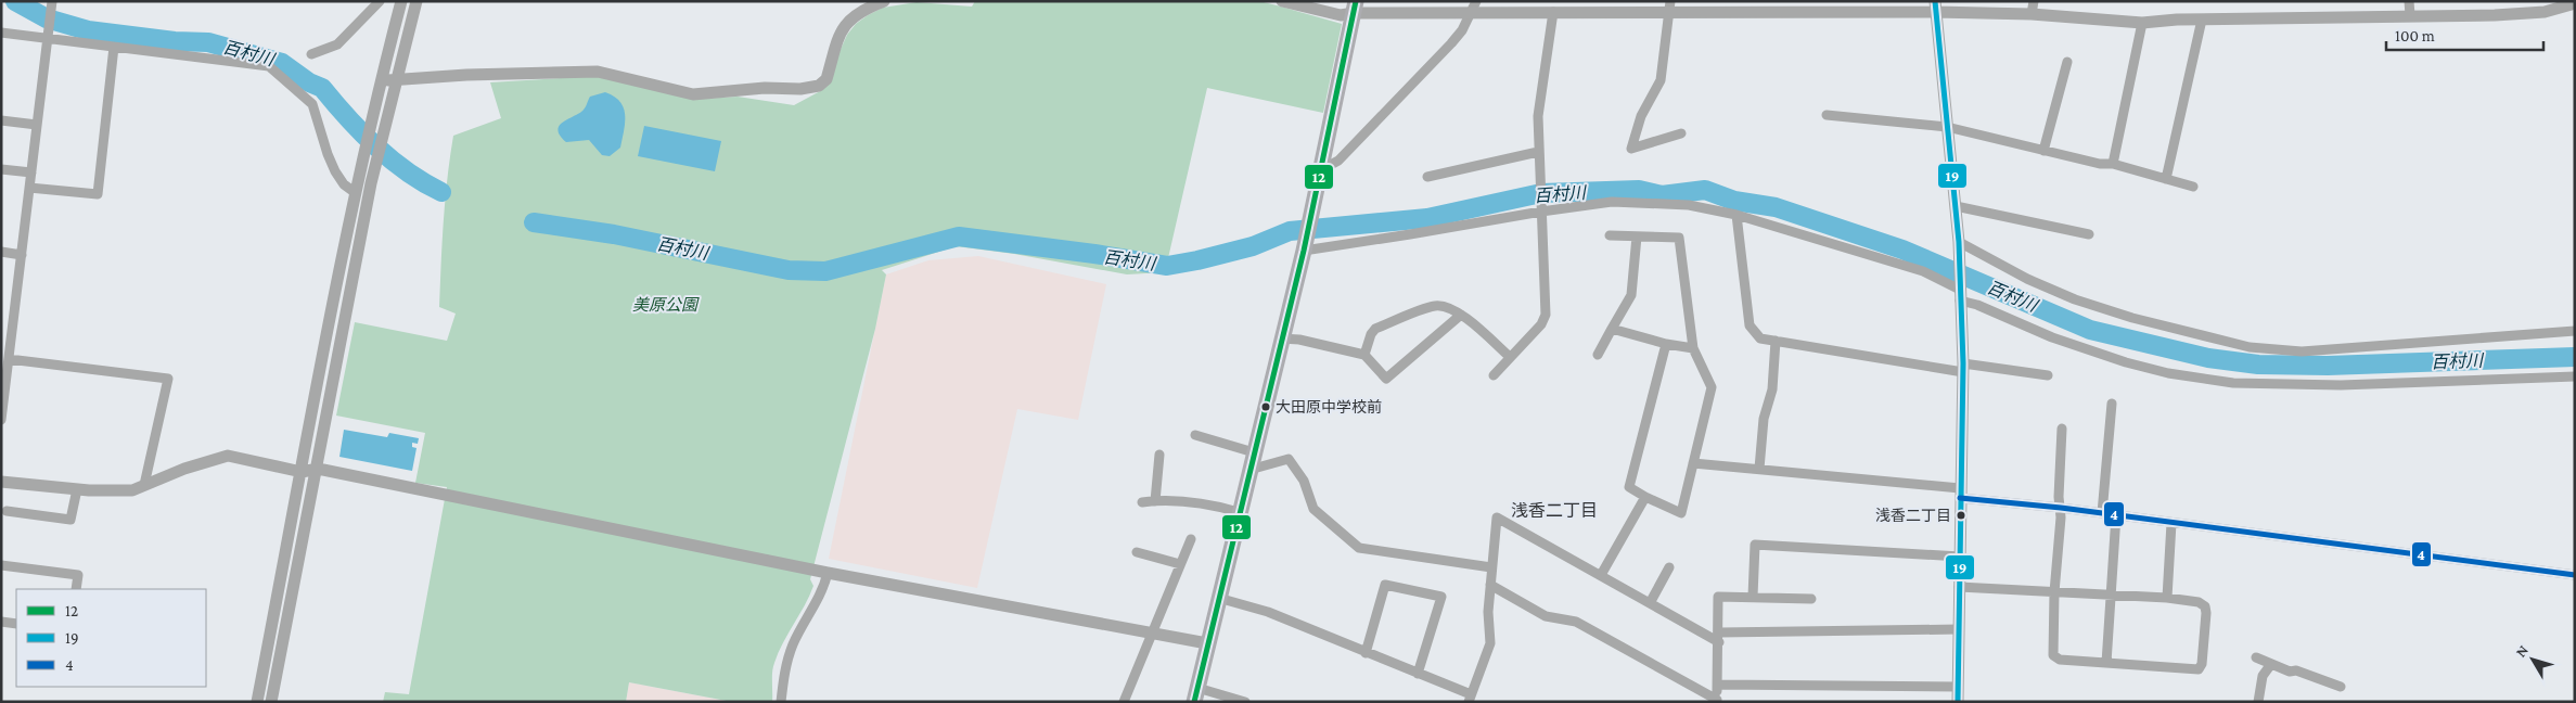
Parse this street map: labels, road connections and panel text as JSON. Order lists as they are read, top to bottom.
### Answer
{
  "districts": ["浅香二丁目"],
  "water": ["百村川"],
  "parks": ["美原公園"],
  "places": ["大田原中学校前", "浅香二丁目"],
  "lines": ["transit line 12", "transit line 19", "transit line 4"],
  "legend": ["12", "19", "4"],
  "scale_bar": "100 m",
  "north": "top left"
}
